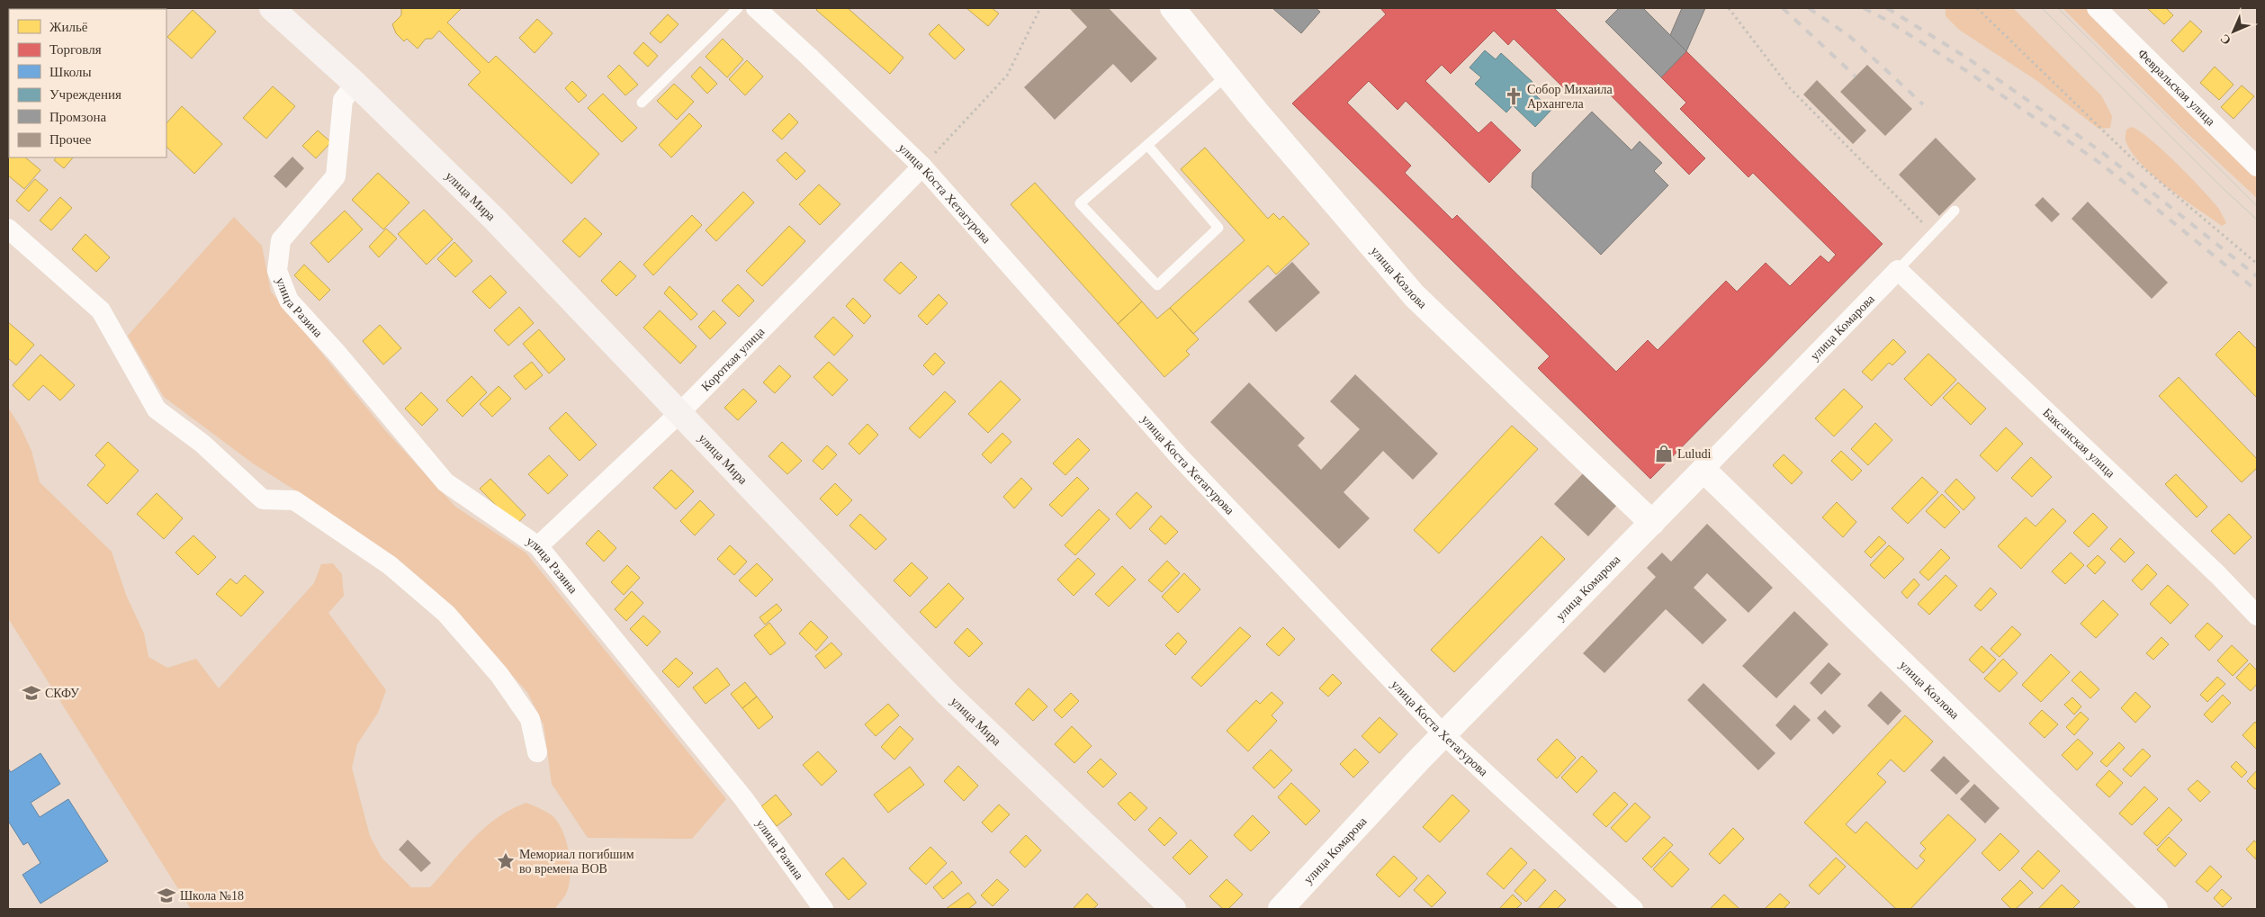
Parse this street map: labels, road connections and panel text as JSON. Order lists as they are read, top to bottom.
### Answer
{
  "streets": {
    "main road": ["улица Мира"],
    "street": [
      "Февральская улица",
      "улица Коста Хетагурова",
      "улица Козлова",
      "улица Разина",
      "улица Комарова",
      "Короткая улица",
      "Баксанская улица"
    ]
  },
  "crossings": [
    ["улица Коста Хетагурова", "улица Комарова"],
    ["улица Коста Хетагурова", "Короткая улица"],
    ["улица Мира", "улица Разина"],
    ["улица Мира", "Короткая улица"],
    ["улица Козлова", "улица Комарова"],
    ["улица Разина", "Короткая улица"],
    ["улица Комарова", "Баксанская улица"]
  ],
  "places": {
    "church": ["Собор Михаила Архангела"],
    "shop": ["Luludi"],
    "school or university": ["СКФУ", "Школа №18"],
    "place": ["Мемориал погибшим во времена ВОВ"]
  },
  "legend": [
    "Жильё",
    "Торговля",
    "Школы",
    "Учреждения",
    "Промзона",
    "Прочее"
  ],
  "north": "bottom left"
}
